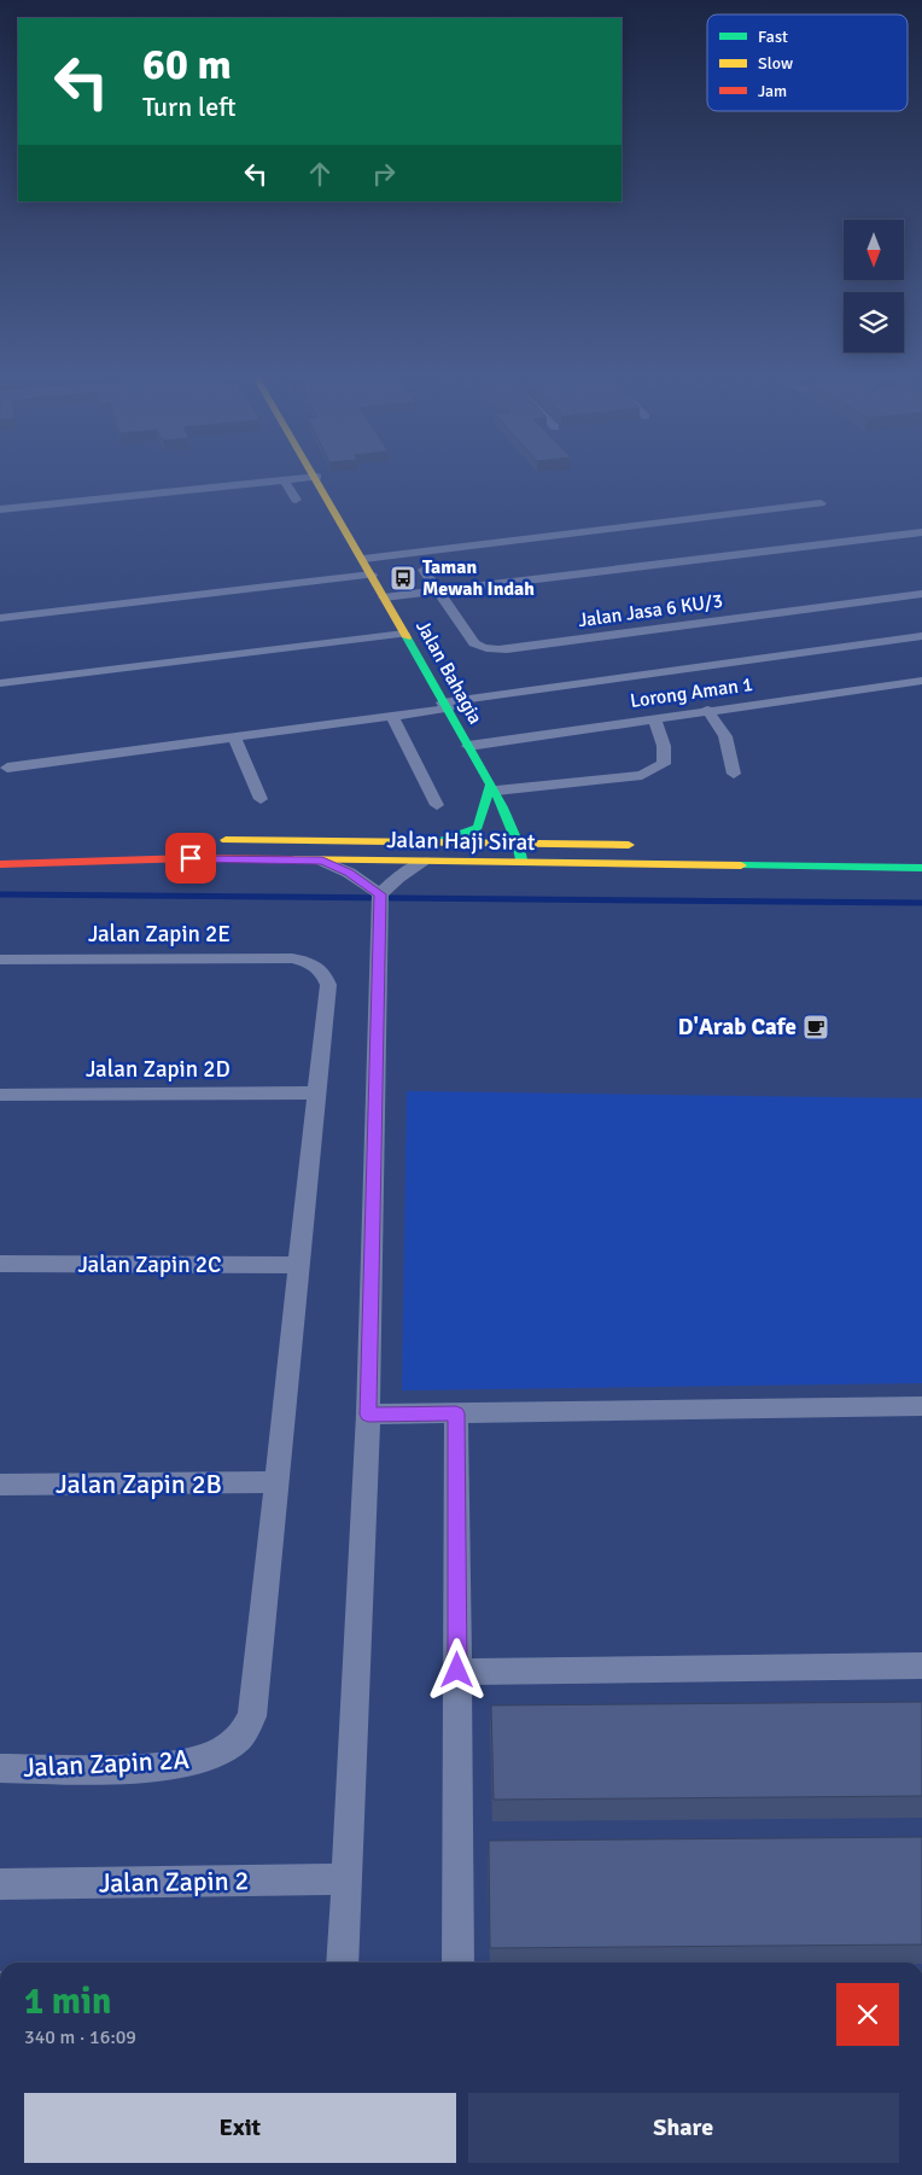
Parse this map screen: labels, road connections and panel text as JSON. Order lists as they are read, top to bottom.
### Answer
{
  "streets": {
    "street": [
      "Jalan Jasa 6 KU/3",
      "Jalan Bahagia",
      "Lorong Aman 1",
      "Jalan Haji Sirat",
      "Jalan Zapin 2E",
      "Jalan Zapin 2D",
      "Jalan Zapin 2C",
      "Jalan Zapin 2B",
      "Jalan Zapin 2A",
      "Jalan Zapin 2"
    ]
  },
  "crossings": [
    ["Jalan Bahagia", "Lorong Aman 1"],
    ["Jalan Bahagia", "Jalan Haji Sirat"],
    ["Jalan Zapin 2E", "Jalan Zapin 2A"],
    ["Jalan Zapin 2D", "Jalan Zapin 2A"],
    ["Jalan Zapin 2C", "Jalan Zapin 2A"],
    ["Jalan Zapin 2B", "Jalan Zapin 2A"]
  ],
  "places": {
    "bus stop": ["Taman Mewah Indah"],
    "cafe": ["D'Arab Cafe"]
  },
  "legend": ["Fast", "Slow", "Jam"],
  "north": "bottom",
  "page": {
    "turn": ["60 m", "Turn left"],
    "heading": ["1 min", "340 m · 16:09"],
    "buttons": ["Exit", "Share"]
  }
}
